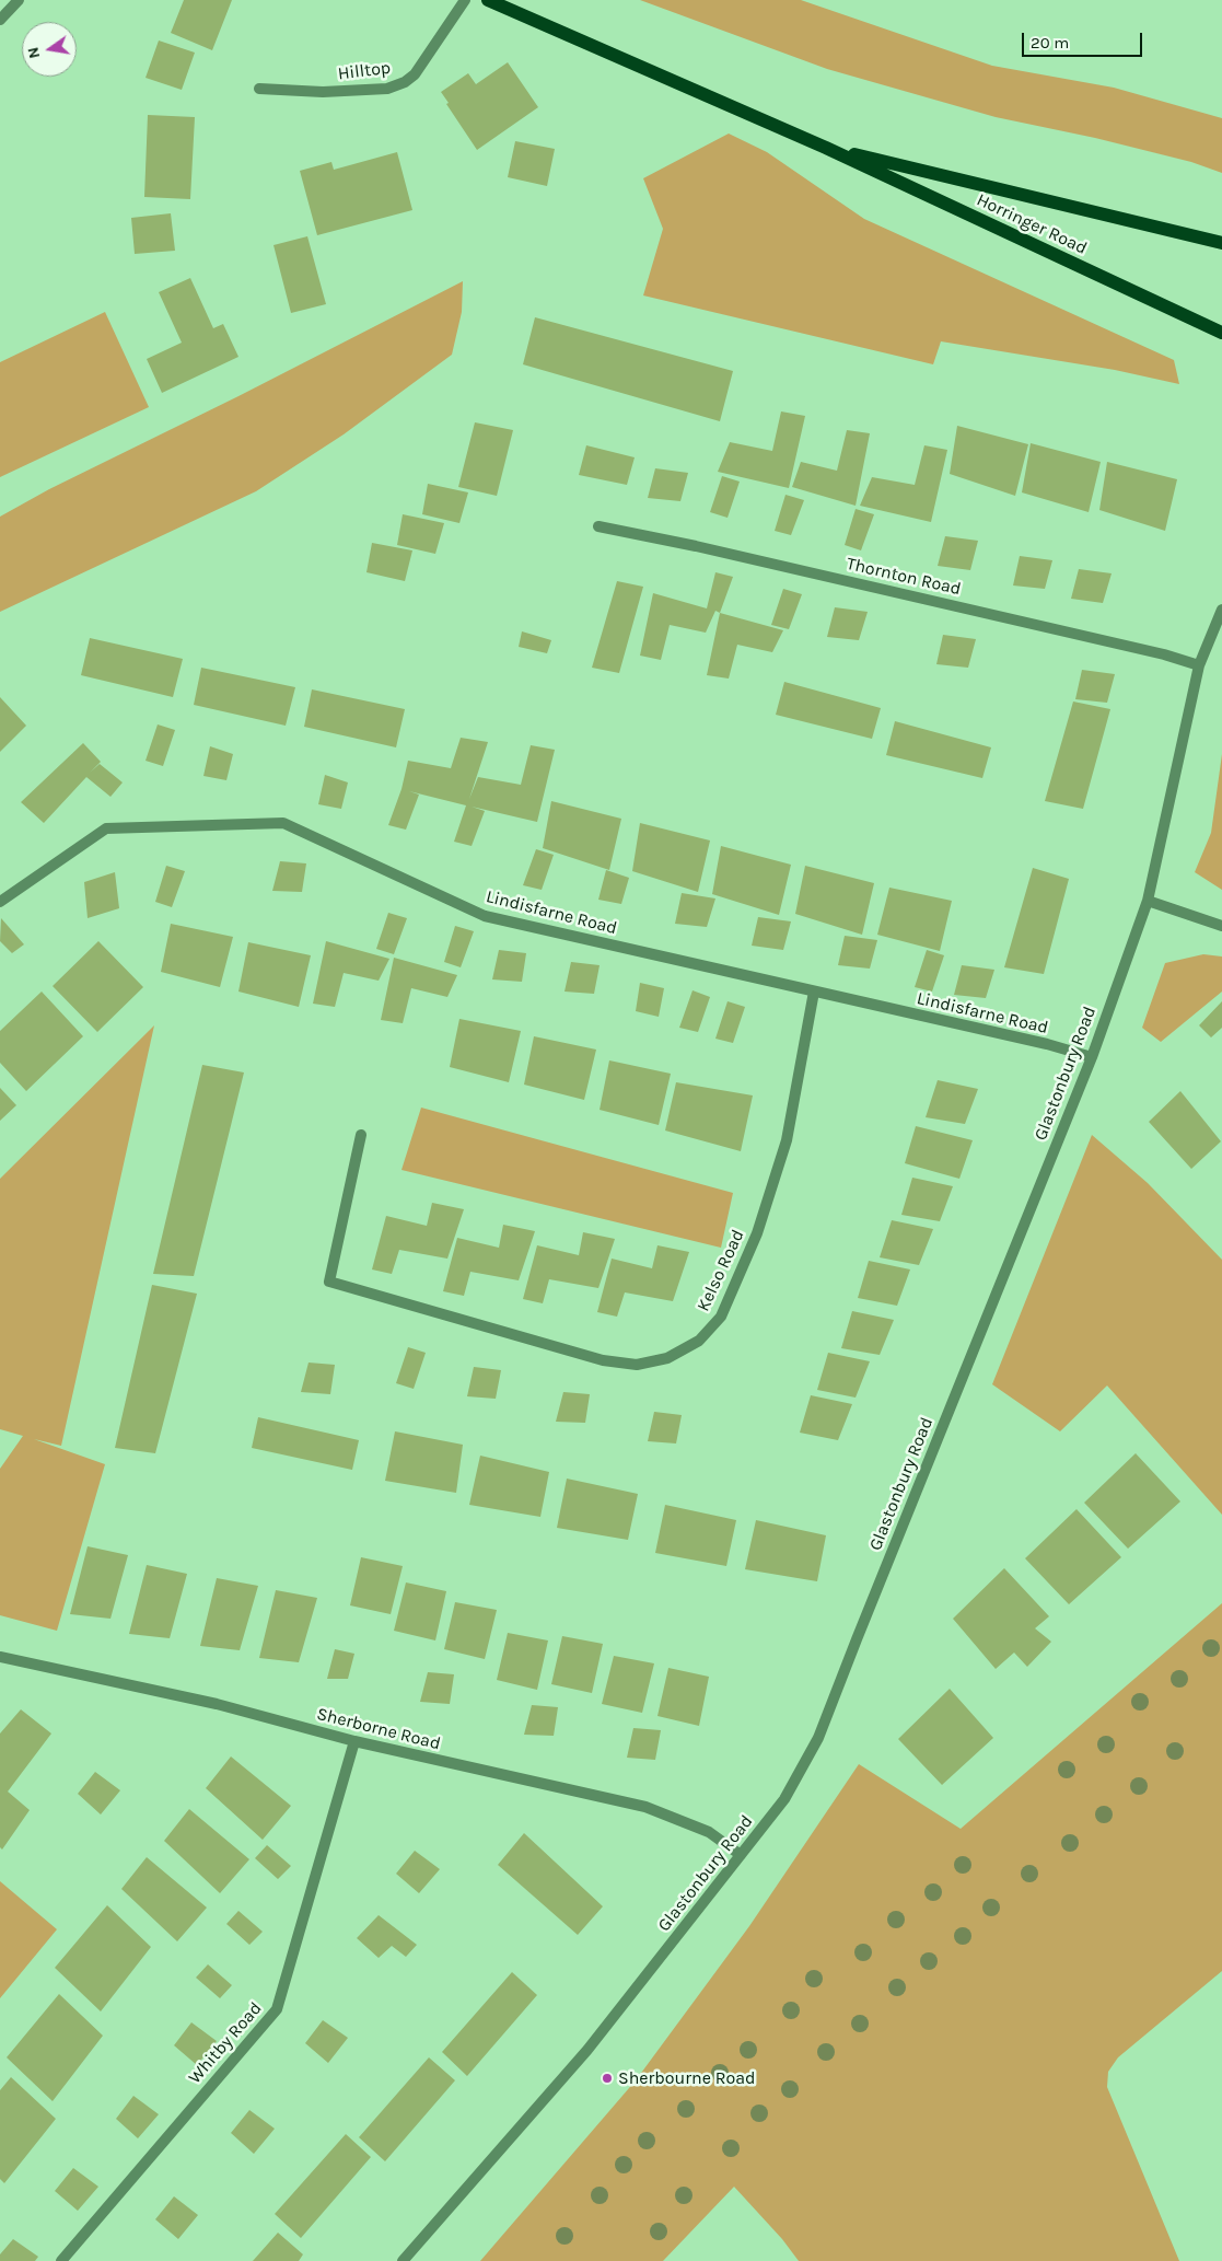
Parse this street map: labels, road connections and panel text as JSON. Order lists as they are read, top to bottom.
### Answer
{
  "streets": {
    "main road": ["Horringer Road"],
    "street": [
      "Hilltop",
      "Thornton Road",
      "Lindisfarne Road",
      "Glastonbury Road",
      "Kelso Road",
      "Sherborne Road",
      "Whitby Road"
    ]
  },
  "crossings": [
    ["Thornton Road", "Glastonbury Road"],
    ["Lindisfarne Road", "Glastonbury Road"],
    ["Lindisfarne Road", "Kelso Road"],
    ["Glastonbury Road", "Sherborne Road"],
    ["Sherborne Road", "Whitby Road"]
  ],
  "places": ["Sherbourne Road"],
  "scale_bar": "20 m",
  "north": "left"
}
